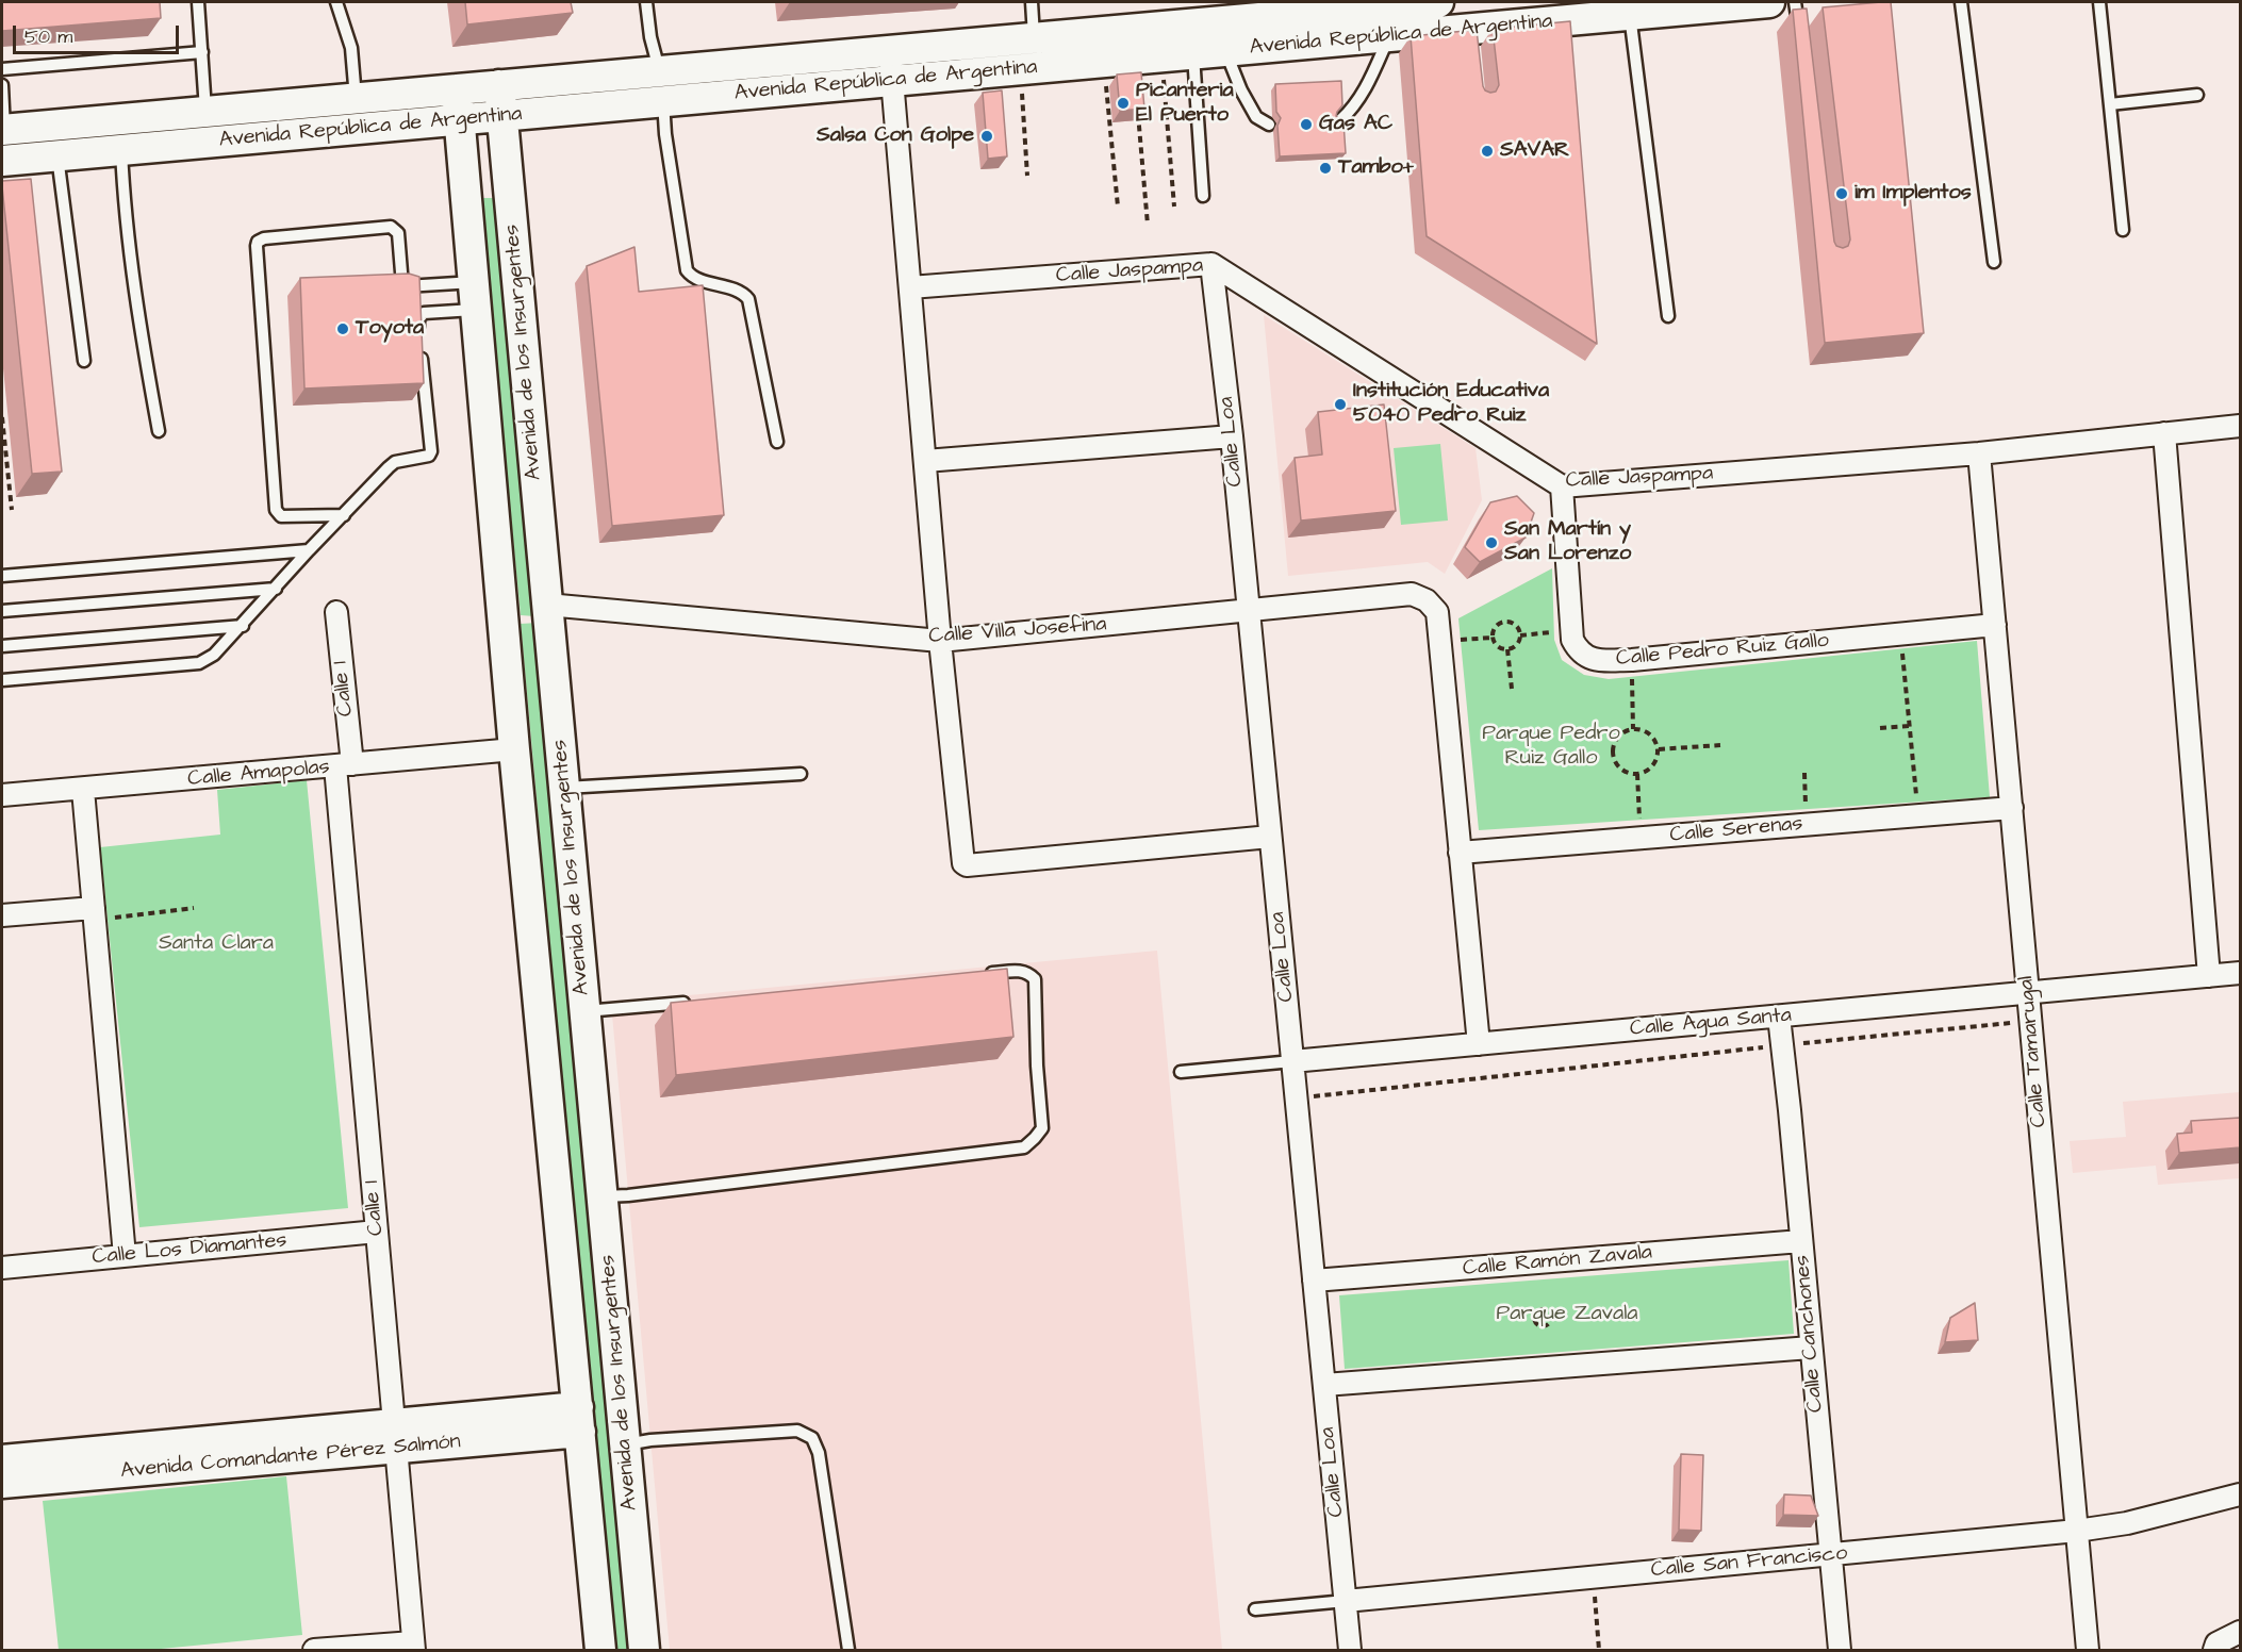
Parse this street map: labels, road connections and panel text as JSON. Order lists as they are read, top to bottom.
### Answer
{
  "streets": {
    "main road": ["Avenida República de Argentina", "Avenida de los Insurgentes", "Avenida Comandante Pérez Salmón"],
    "street": [
      "Calle Jaspampa",
      "Calle Loa",
      "Calle Villa Josefina",
      "Calle Pedro Ruiz Gallo",
      "Calle 1",
      "Calle Amapolas",
      "Calle Serenas",
      "Calle Agua Santa",
      "Calle Tamarugal",
      "Calle Los Diamantes",
      "Calle Ramón Zavala",
      "Calle Canchones",
      "Calle San Francisco"
    ]
  },
  "crossings": [
    ["Avenida República de Argentina", "Avenida de los Insurgentes"],
    ["Calle Jaspampa", "Calle Loa"],
    ["Calle Jaspampa", "Calle Pedro Ruiz Gallo"],
    ["Calle Jaspampa", "Calle Tamarugal"],
    ["Avenida de los Insurgentes", "Calle Villa Josefina"],
    ["Avenida de los Insurgentes", "Calle Amapolas"],
    ["Avenida de los Insurgentes", "Avenida Comandante Pérez Salmón"],
    ["Calle Loa", "Calle Villa Josefina"],
    ["Calle Loa", "Calle Agua Santa"],
    ["Calle Loa", "Calle Ramón Zavala"],
    ["Calle Loa", "Calle San Francisco"],
    ["Calle Pedro Ruiz Gallo", "Calle Tamarugal"],
    ["Calle 1", "Calle Amapolas"],
    ["Calle 1", "Calle Los Diamantes"],
    ["Calle 1", "Avenida Comandante Pérez Salmón"],
    ["Calle Serenas", "Calle Tamarugal"],
    ["Calle Agua Santa", "Calle Tamarugal"],
    ["Calle Agua Santa", "Calle Canchones"],
    ["Calle Tamarugal", "Calle San Francisco"],
    ["Calle Ramón Zavala", "Calle Canchones"],
    ["Calle Canchones", "Calle San Francisco"]
  ],
  "parks": ["Parque Pedro Ruiz Gallo", "Santa Clara", "Parque Zavala"],
  "places": [
    "Picanteria El Puerto",
    "Gas AC",
    "Salsa Con Golpe",
    "SAVAR",
    "Tambo+",
    "im Implentos",
    "Toyota",
    "Institución Educativa 5040 Pedro Ruiz",
    "San Martín y San Lorenzo"
  ],
  "scale_bar": "50 m"
}
